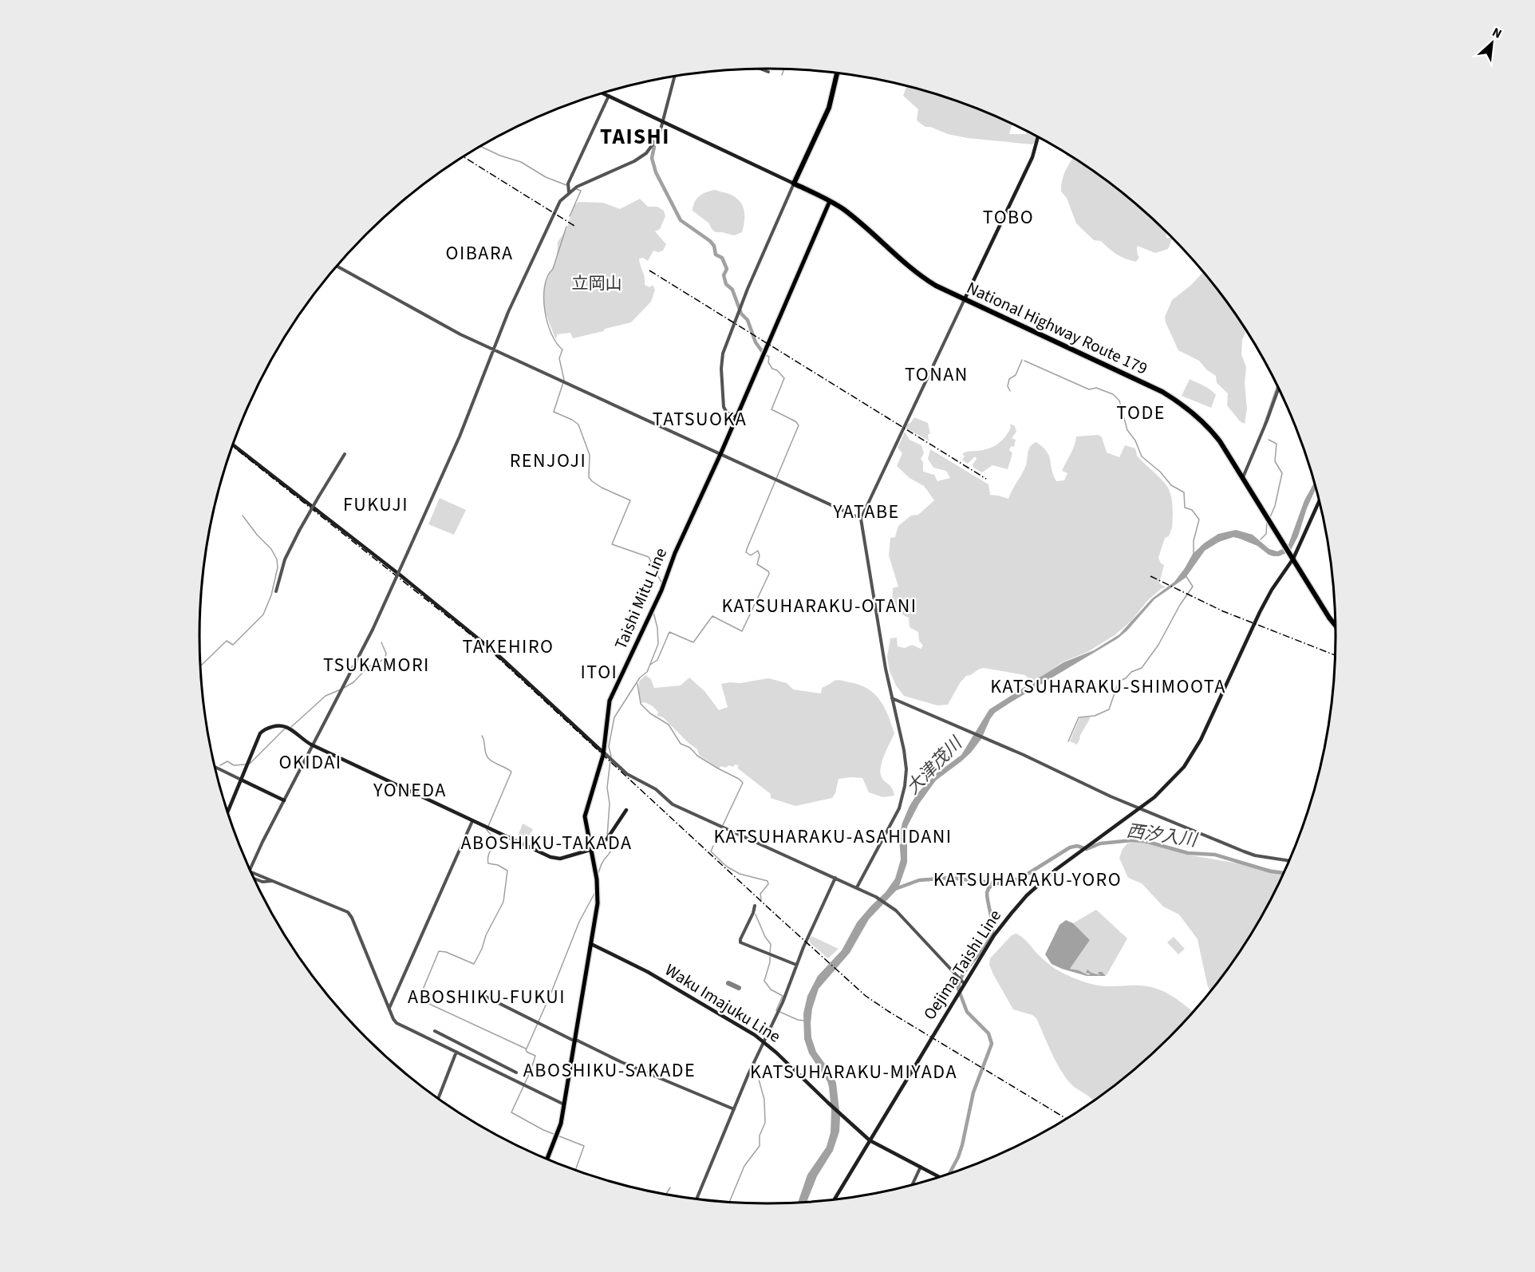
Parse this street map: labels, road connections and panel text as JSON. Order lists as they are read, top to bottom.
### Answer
{
  "streets": {
    "highway": ["National Highway Route 179"],
    "main road": ["Taishi Mitu Line", "Oejima Taishi Line", "Waku Imajuku Line"]
  },
  "crossings": [
    ["National Highway Route 179", "Taishi Mitu Line"],
    ["National Highway Route 179", "Oejima Taishi Line"],
    ["Taishi Mitu Line", "Waku Imajuku Line"],
    ["Oejima Taishi Line", "Waku Imajuku Line"]
  ],
  "districts": [
    "TAISHI",
    "TOBO",
    "OIBARA",
    "TONAN",
    "TODE",
    "TATSUOKA",
    "RENJOJI",
    "FUKUJI",
    "YATABE",
    "KATSUHARAKU-OTANI",
    "TAKEHIRO",
    "TSUKAMORI",
    "ITOI",
    "KATSUHARAKU-SHIMOOTA",
    "OKIDAI",
    "YONEDA",
    "KATSUHARAKU-ASAHIDANI",
    "ABOSHIKU-TAKADA",
    "KATSUHARAKU-YORO",
    "ABOSHIKU-FUKUI",
    "ABOSHIKU-SAKADE",
    "KATSUHARAKU-MIYADA"
  ],
  "water": ["大津茂川", "西汐入川"],
  "parks": ["立岡山"],
  "north": "top right"
}
